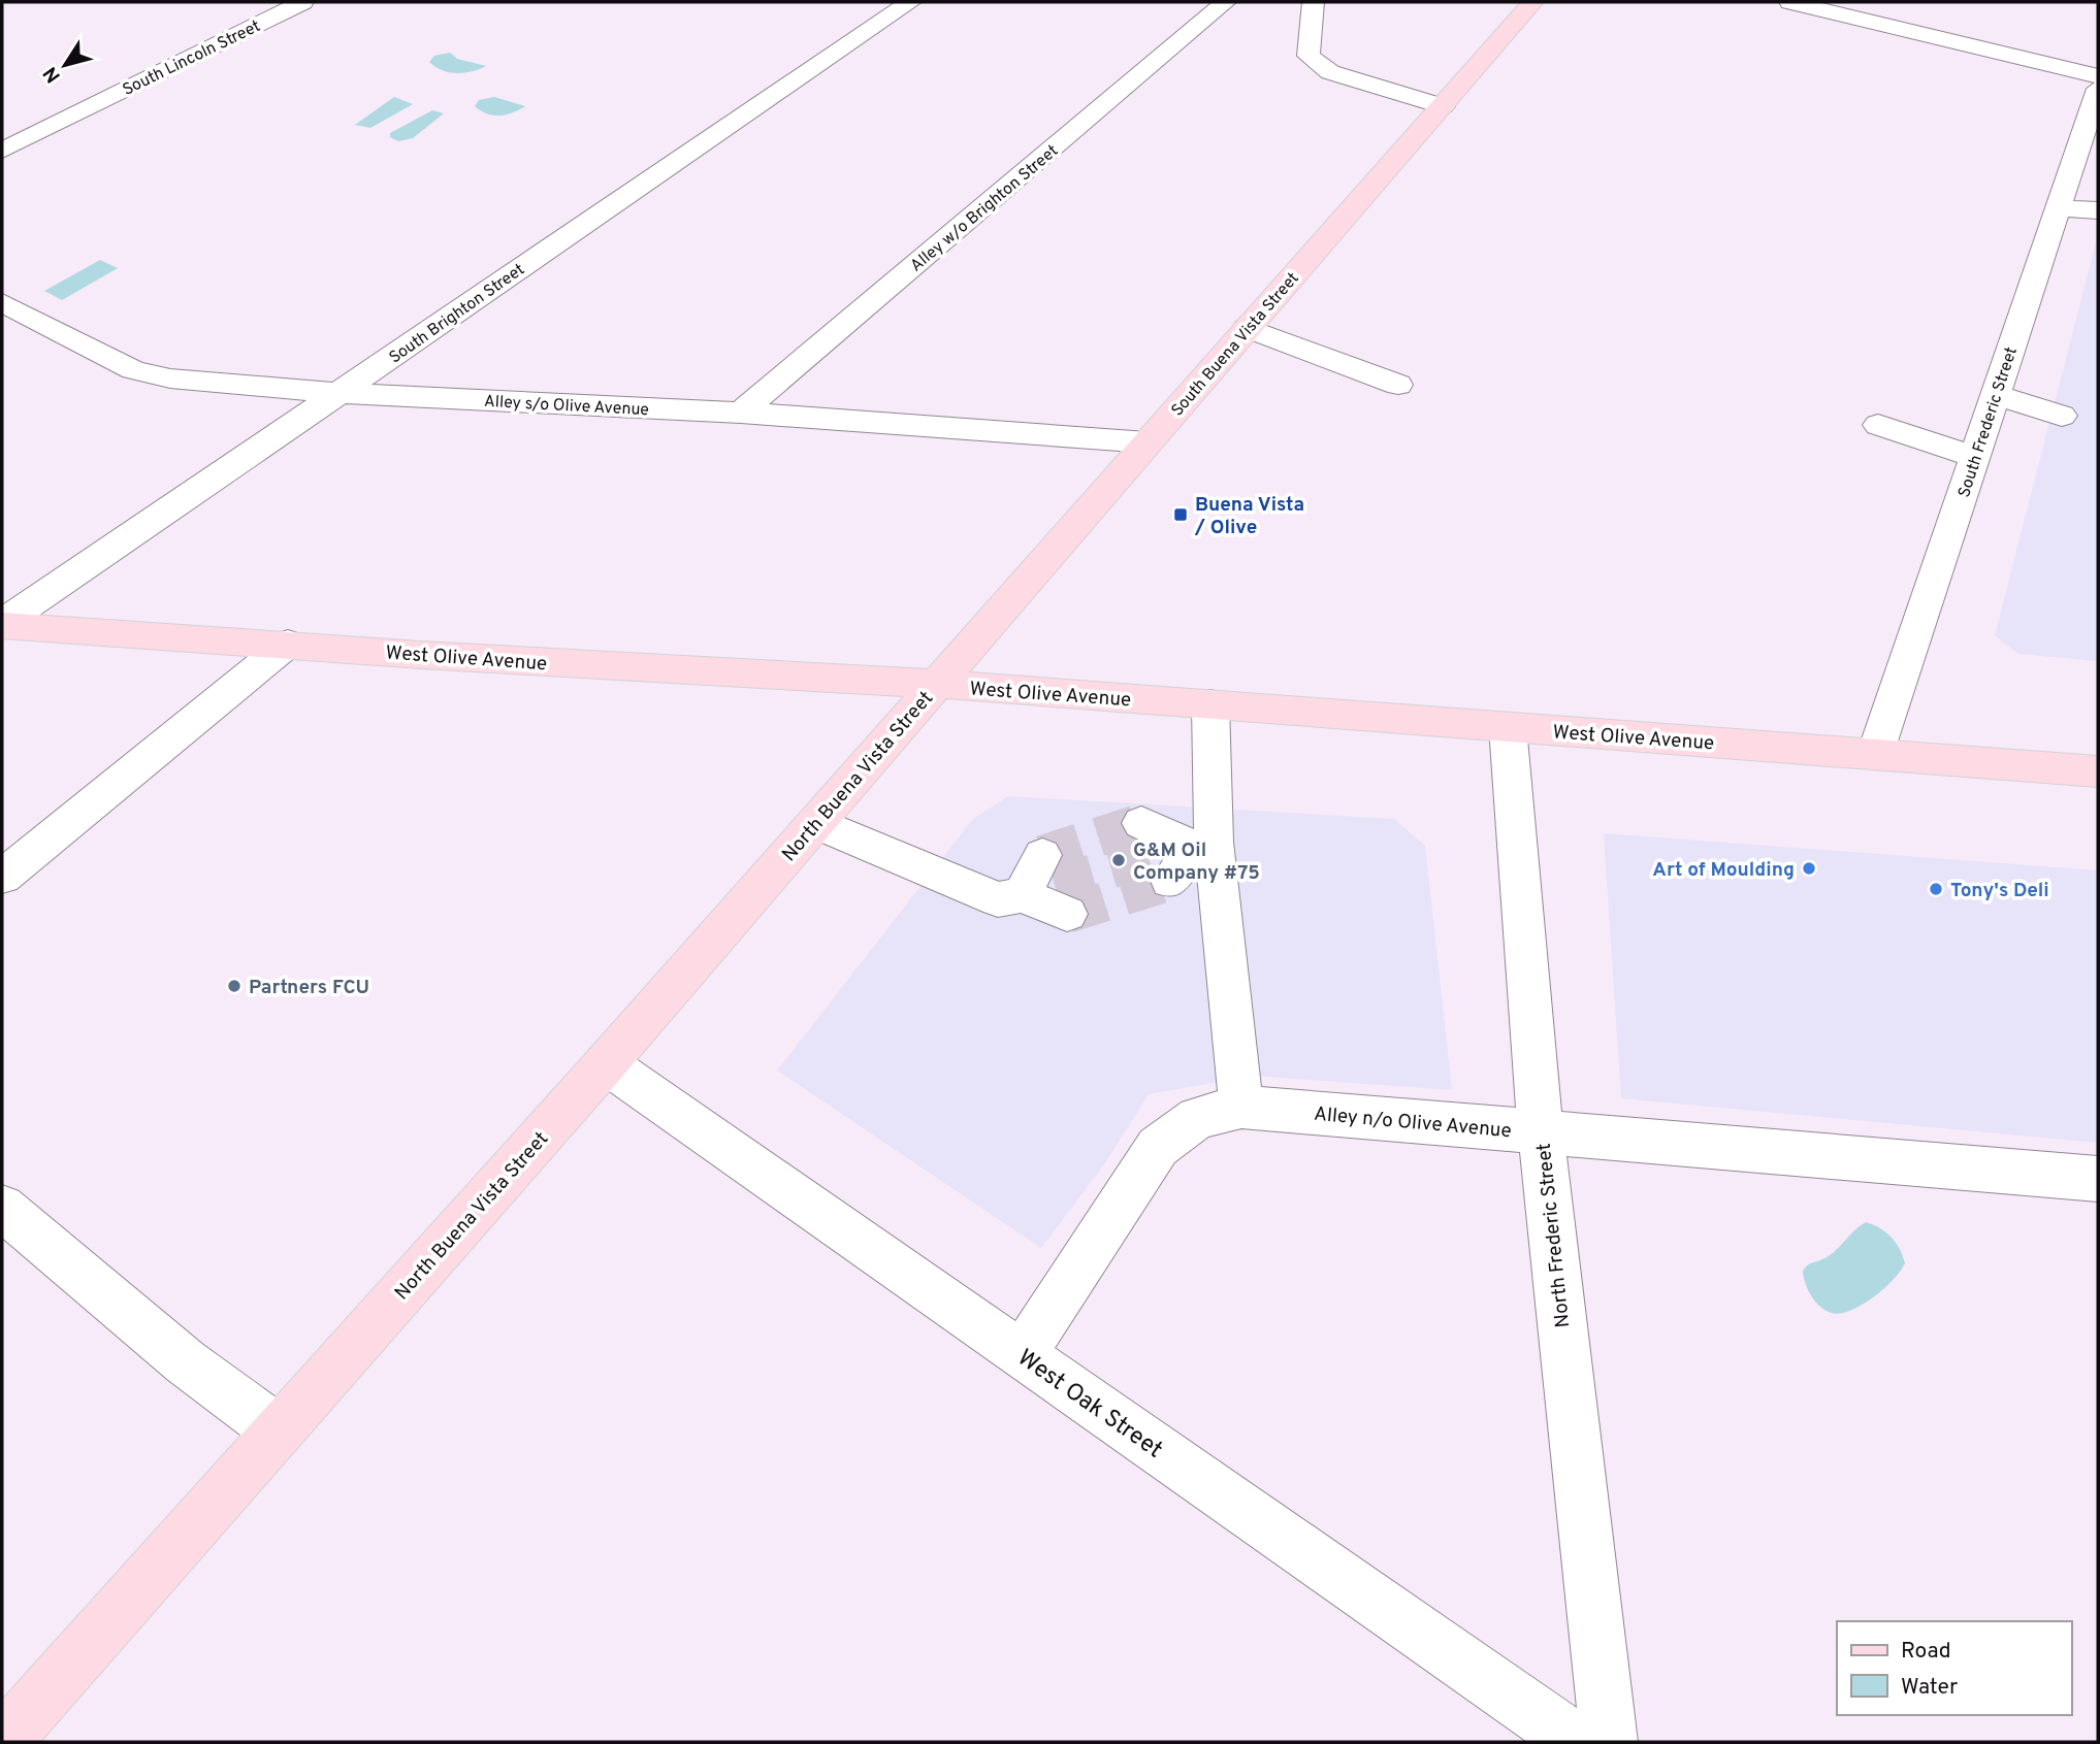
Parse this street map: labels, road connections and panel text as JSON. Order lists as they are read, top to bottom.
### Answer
{
  "streets": {
    "main road": ["South Buena Vista Street", "West Olive Avenue", "North Buena Vista Street"],
    "street": [
      "South Lincoln Street",
      "Alley w/o Brighton Street",
      "South Brighton Street",
      "Alley s/o Olive Avenue",
      "South Frederic Street",
      "Alley n/o Olive Avenue",
      "North Frederic Street",
      "West Oak Street"
    ]
  },
  "crossings": [
    ["Alley w/o Brighton Street", "Alley s/o Olive Avenue"],
    ["South Brighton Street", "Alley s/o Olive Avenue"],
    ["South Brighton Street", "West Olive Avenue"],
    ["South Buena Vista Street", "Alley s/o Olive Avenue"],
    ["South Buena Vista Street", "West Olive Avenue"],
    ["South Buena Vista Street", "North Buena Vista Street"],
    ["South Frederic Street", "West Olive Avenue"],
    ["West Olive Avenue", "North Buena Vista Street"],
    ["West Olive Avenue", "North Frederic Street"],
    ["North Buena Vista Street", "West Oak Street"],
    ["Alley n/o Olive Avenue", "North Frederic Street"],
    ["Alley n/o Olive Avenue", "West Oak Street"]
  ],
  "places": {
    "transit": ["Buena Vista / Olive"],
    "other": [
      "G&M Oil Company #75",
      "Art of Moulding",
      "Tony's Deli",
      "Partners FCU"
    ]
  },
  "legend": ["Road", "Water"],
  "north": "bottom left"
}
